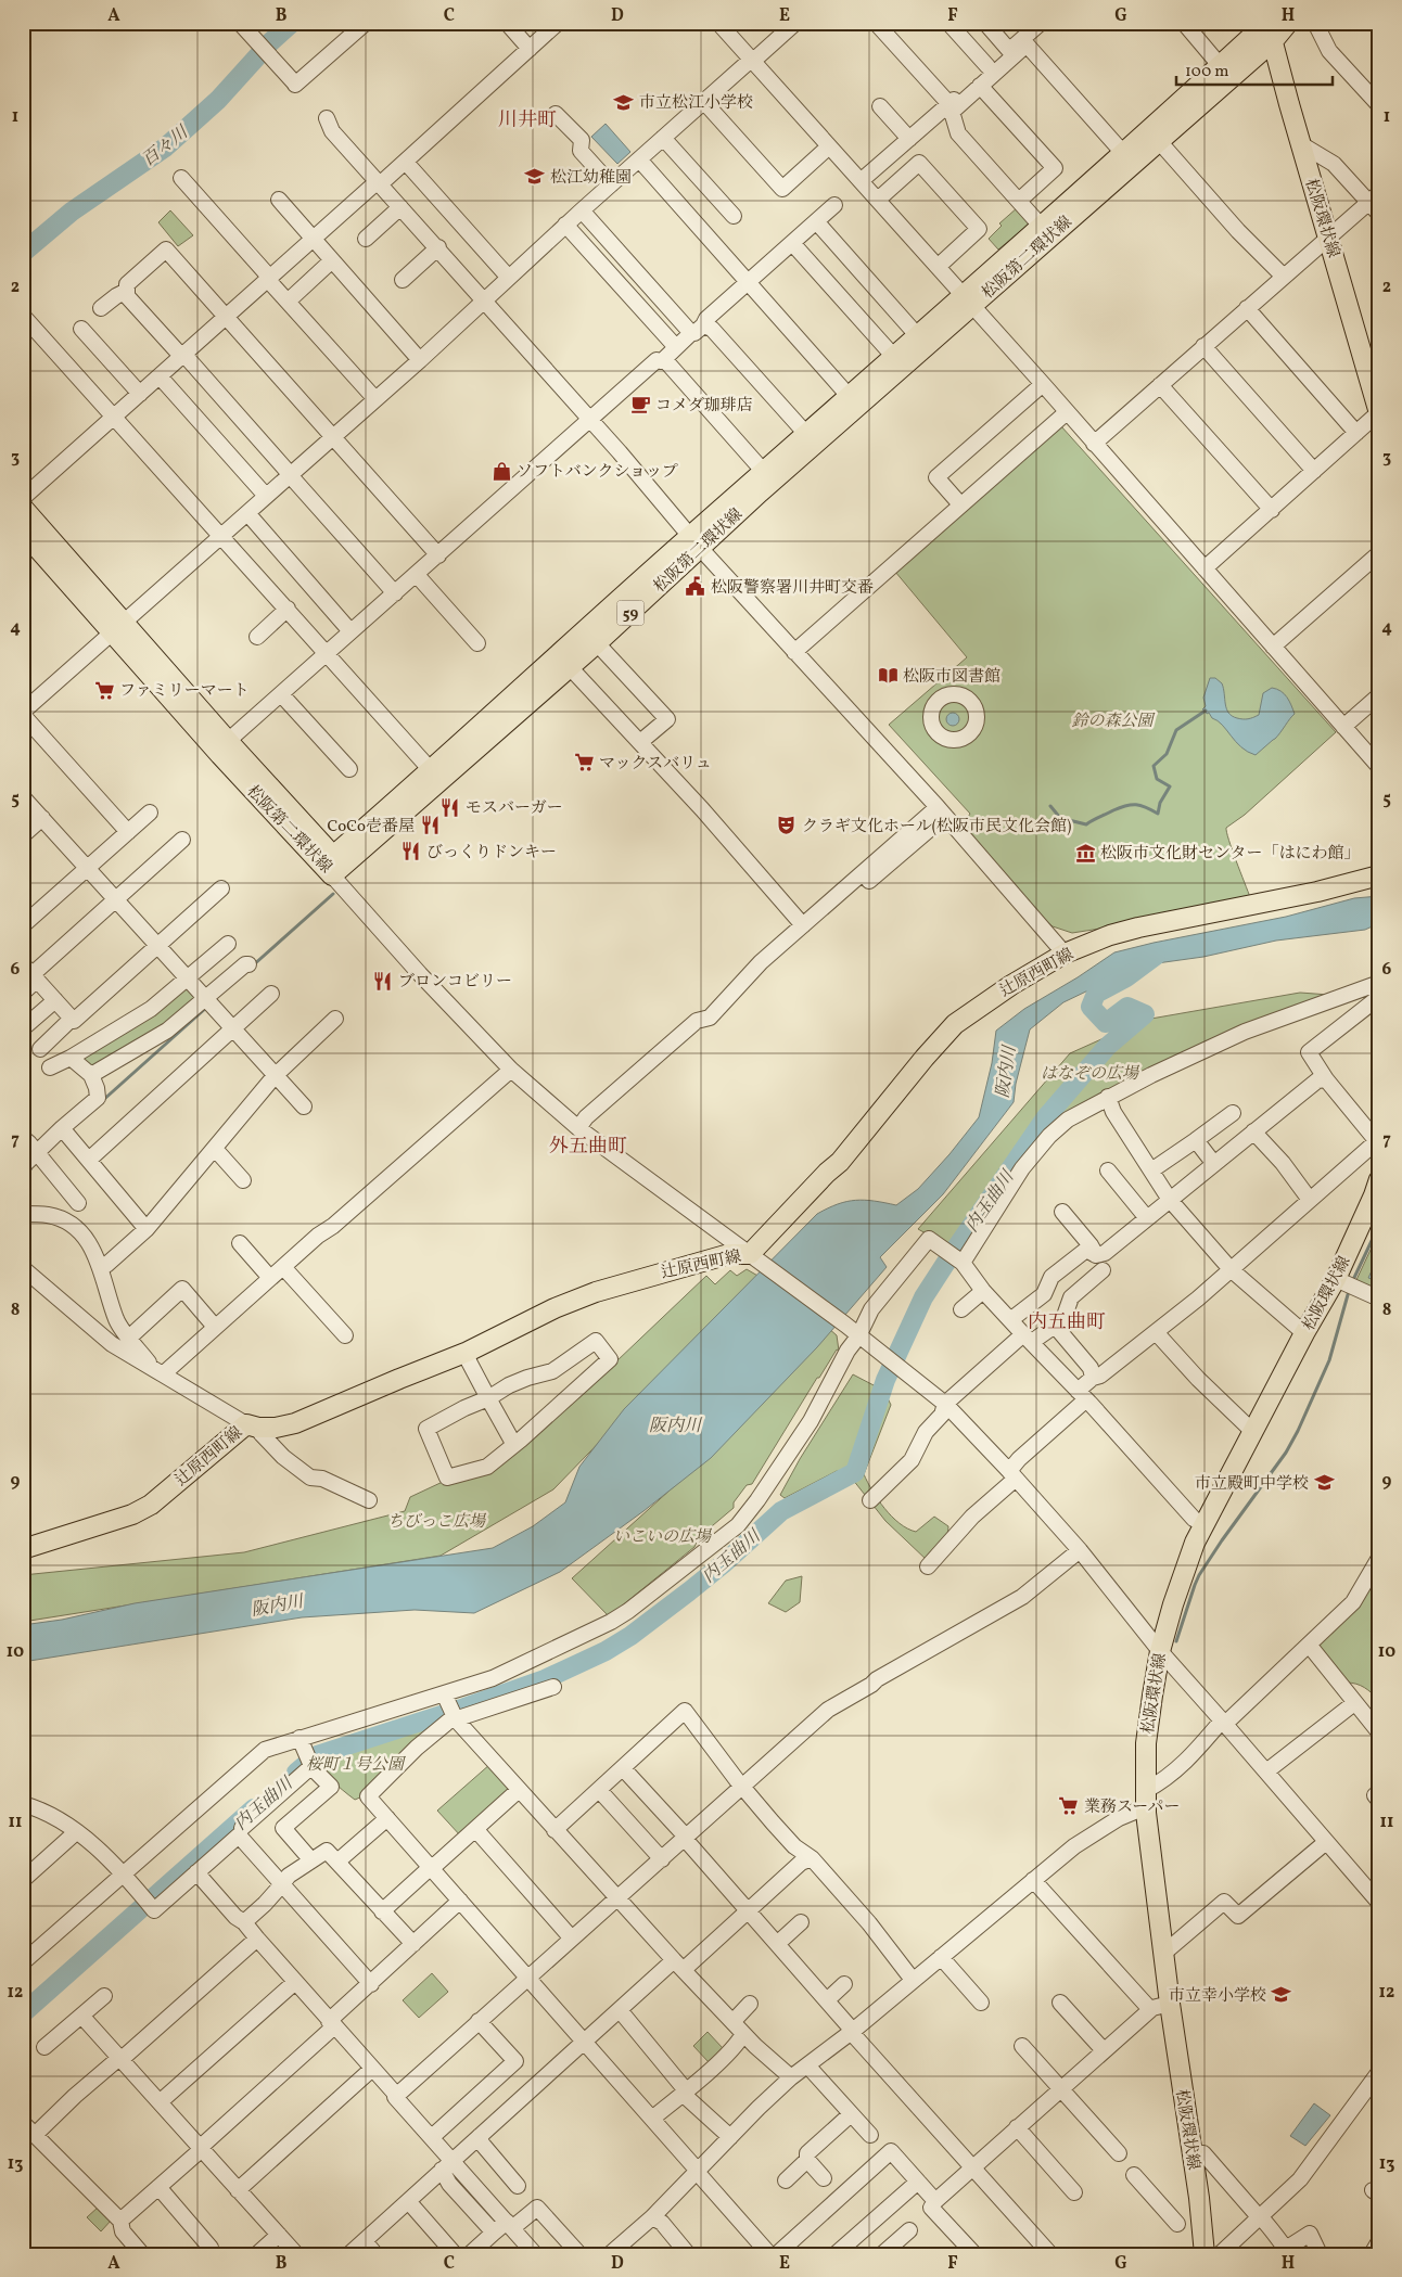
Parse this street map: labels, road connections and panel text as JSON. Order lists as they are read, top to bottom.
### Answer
{
  "streets": {
    "main road": [
      "松阪環状線",
      "松阪第二環状線",
      "59",
      "辻原西町線"
    ]
  },
  "crossings": [
    ["松阪環状線", "松阪第二環状線"]
  ],
  "districts": ["川井町", "外五曲町", "内五曲町"],
  "water": ["百々川", "阪内川", "内玉曲川"],
  "parks": [
    "鈴の森公園",
    "はなぞの広場",
    "ちびっこ広場",
    "いこいの広場",
    "桜町１号公園"
  ],
  "places": {
    "school or university": [
      "市立松江小学校",
      "松江幼稚園",
      "市立殿町中学校",
      "市立幸小学校"
    ],
    "cafe": ["コメダ珈琲店"],
    "shop": ["ソフトバンクショップ"],
    "public building": ["松阪警察署川井町交番"],
    "library": ["松阪市図書館"],
    "supermarket": ["ファミリーマート", "マックスバリュ", "業務スーパー"],
    "restaurant": [
      "モスバーガー",
      "CoCo壱番屋",
      "びっくりドンキー",
      "ブロンコビリー"
    ],
    "theatre": ["クラギ文化ホール(松阪市民文化会館)"],
    "museum": ["松阪市文化財センター「はにわ館」"]
  },
  "scale_bar": "100 m",
  "grid": {
    "columns": [
      "A",
      "B",
      "C",
      "D",
      "E",
      "F",
      "G",
      "H"
    ],
    "rows": [
      "1",
      "2",
      "3",
      "4",
      "5",
      "6",
      "7",
      "8",
      "9",
      "10",
      "11",
      "12",
      "13"
    ]
  }
}
